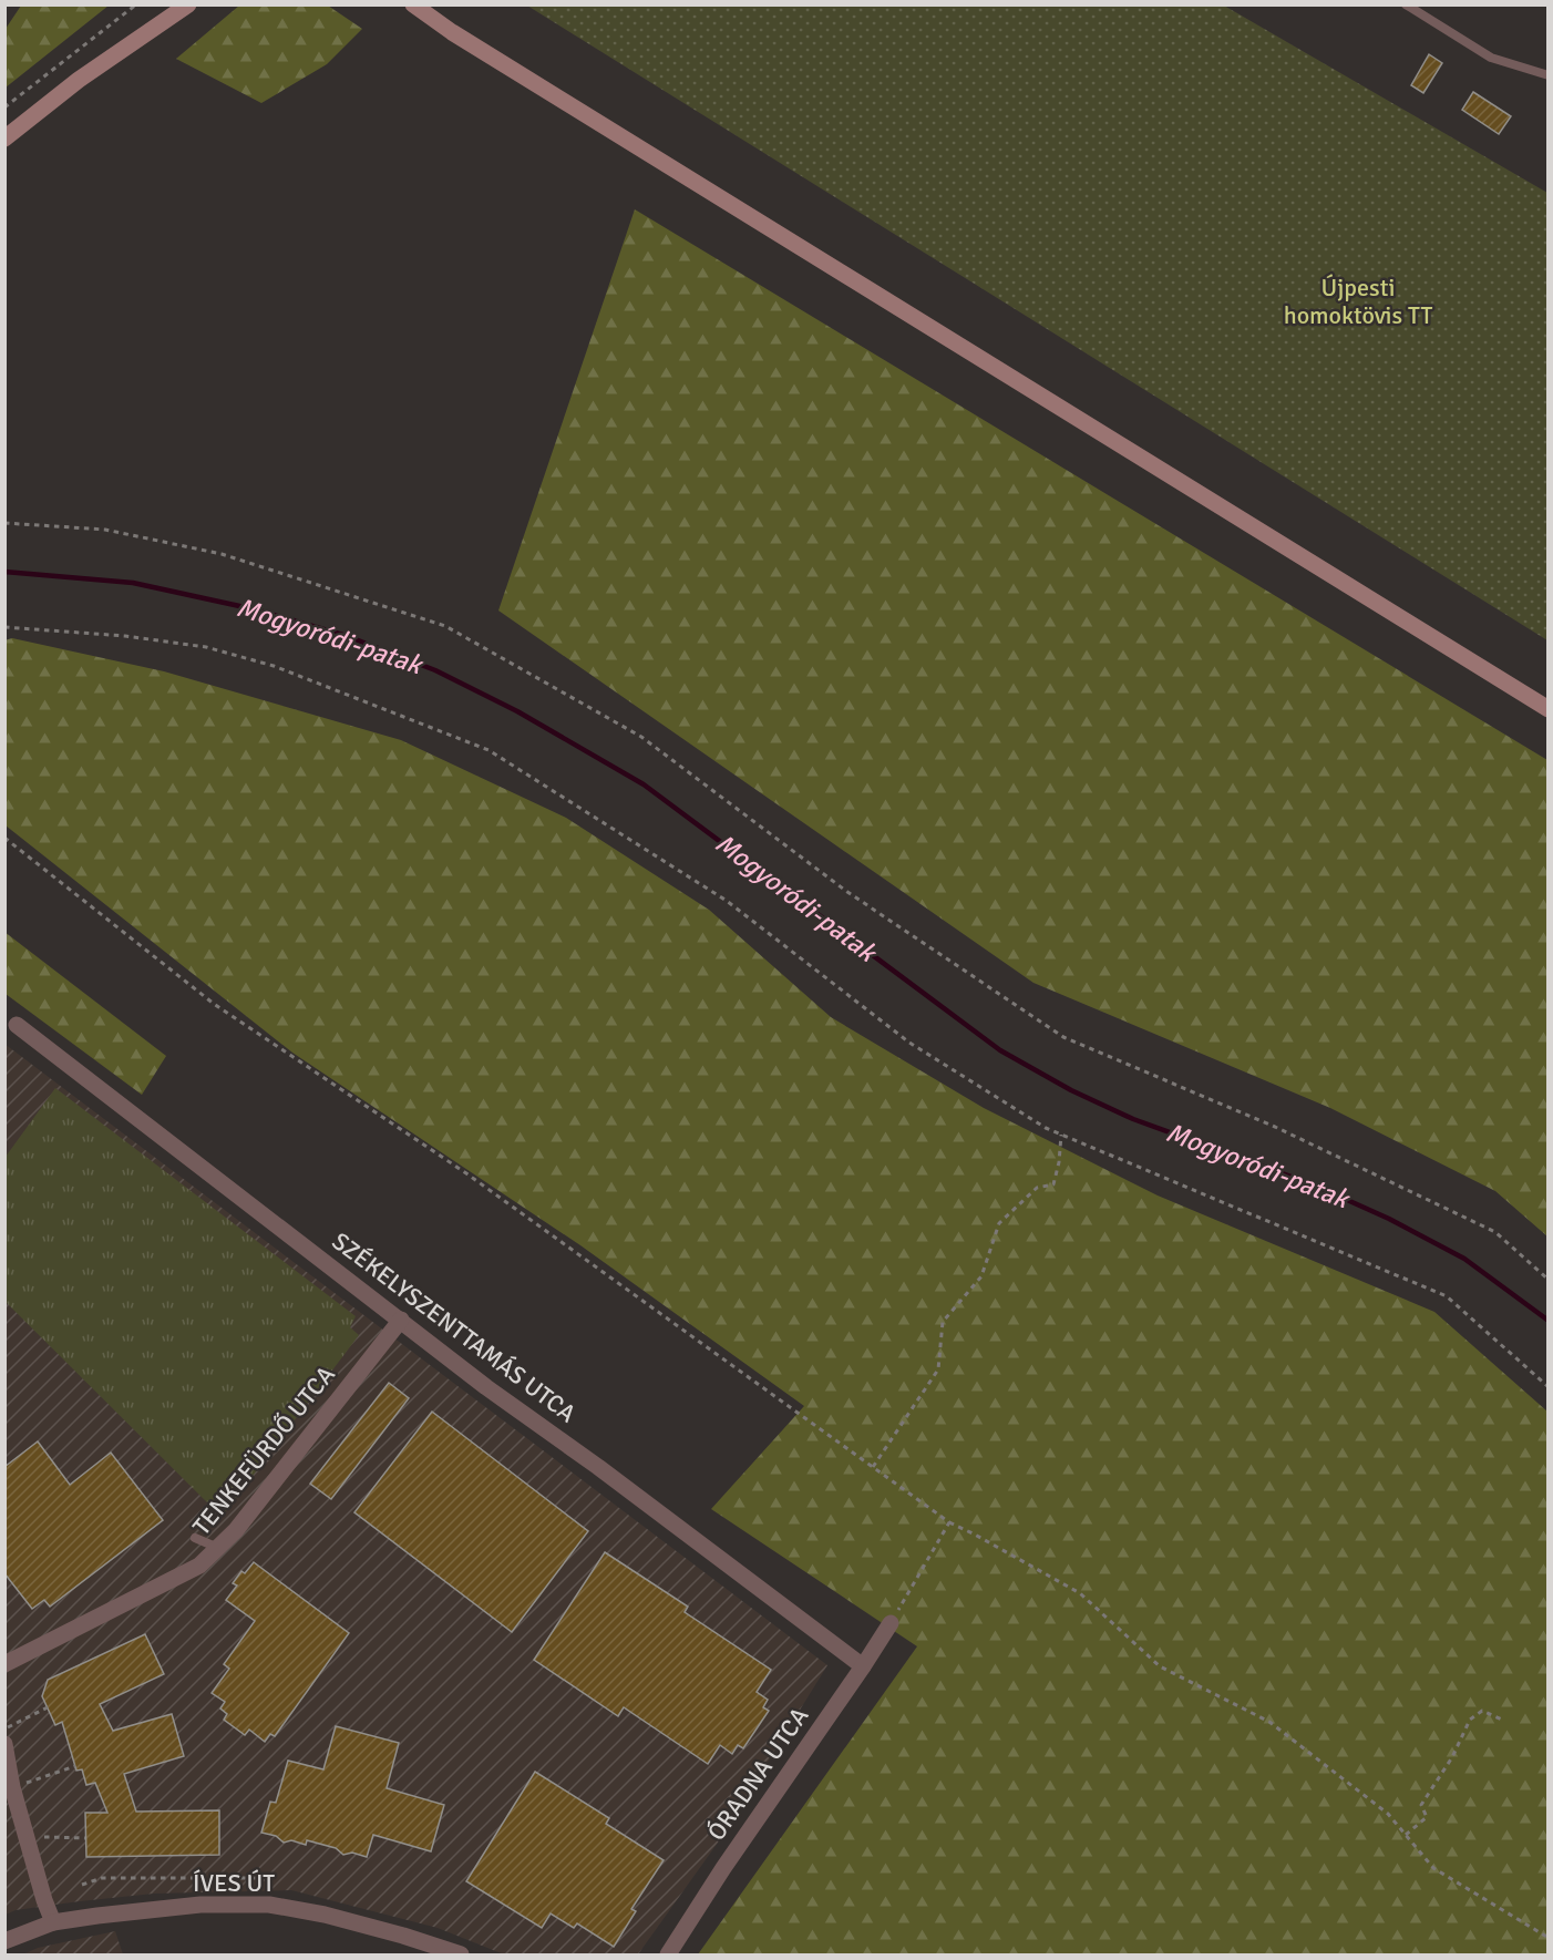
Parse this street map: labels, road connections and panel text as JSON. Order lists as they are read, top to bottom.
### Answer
{
  "streets": {
    "street": [
      "SZÉKELYSZENTTAMÁS UTCA",
      "TENKEFÜRDŐ UTCA",
      "ÓRADNA UTCA",
      "ÍVES ÚT"
    ]
  },
  "crossings": [
    ["SZÉKELYSZENTTAMÁS UTCA", "TENKEFÜRDŐ UTCA"],
    ["SZÉKELYSZENTTAMÁS UTCA", "ÓRADNA UTCA"]
  ],
  "water": ["Mogyoródi-patak"],
  "parks": ["Újpesti homoktövis TT"]
}
